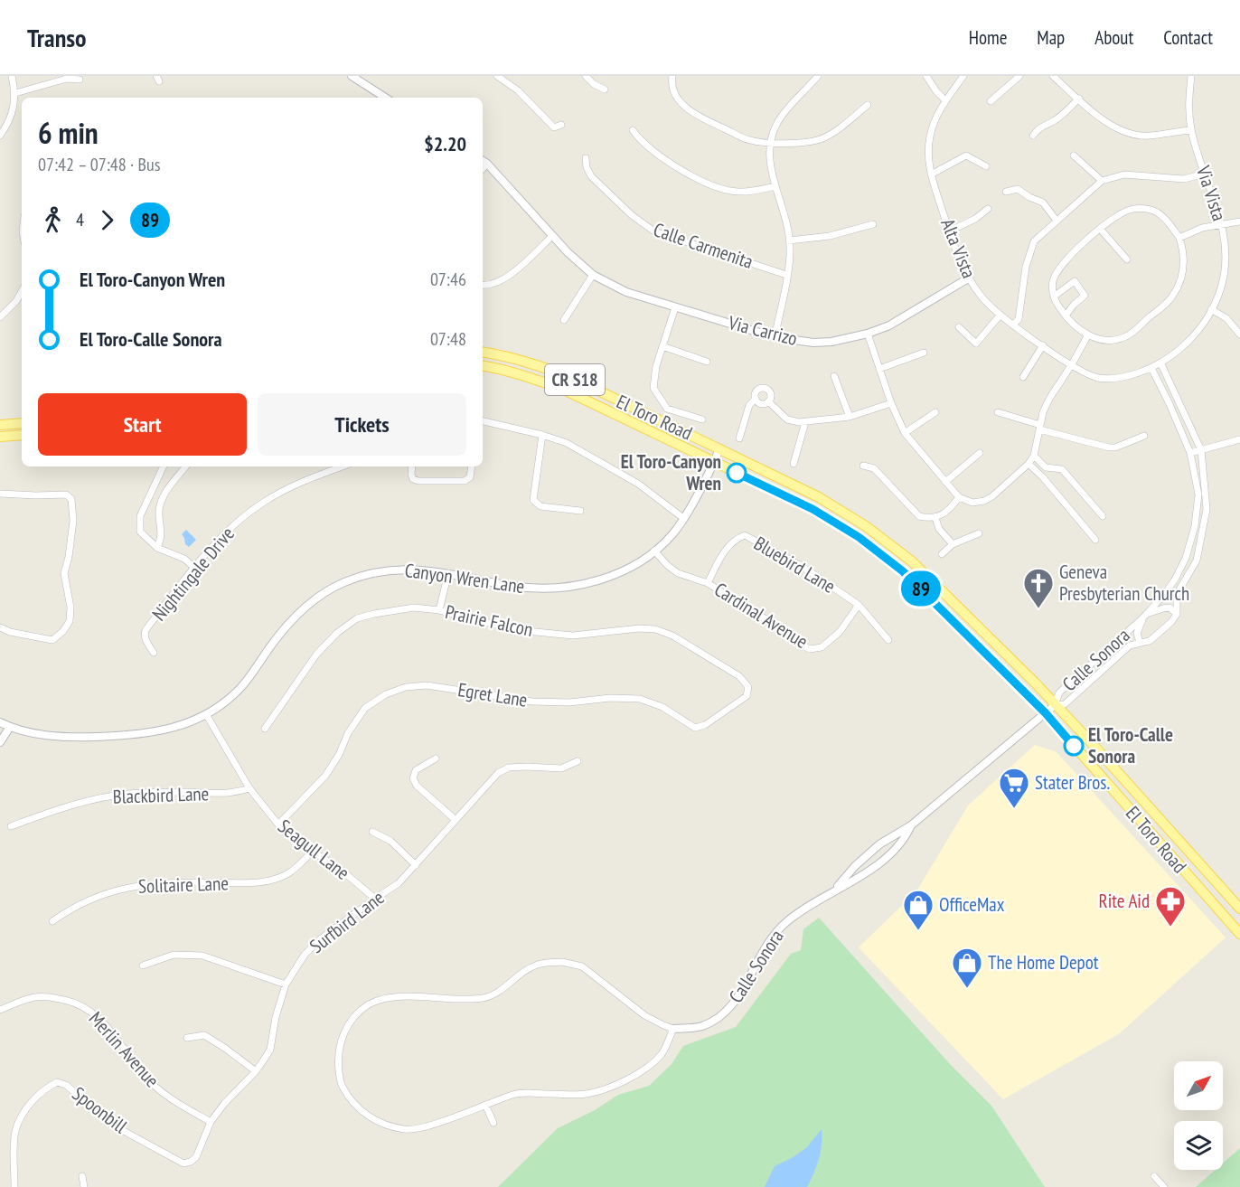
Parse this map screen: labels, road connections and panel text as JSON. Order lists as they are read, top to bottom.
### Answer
{
  "streets": {
    "main road": ["CR S18", "El Toro Road"],
    "street": [
      "Via Vista",
      "Calle Carmenita",
      "Alta Vista",
      "Via Carrizo",
      "Bluebird Lane",
      "Nightingale Drive",
      "Canyon Wren Lane",
      "Cardinal Avenue",
      "Prairie Falcon",
      "Calle Sonora",
      "Egret Lane",
      "Blackbird Lane",
      "Seagull Lane",
      "Solitaire Lane",
      "Surfbird Lane",
      "Merlin Avenue",
      "Spoonbill"
    ]
  },
  "crossings": [
    ["Via Vista", "Alta Vista"],
    ["Via Vista", "Calle Sonora"],
    ["Alta Vista", "Via Carrizo"],
    ["El Toro Road", "Canyon Wren Lane"],
    ["El Toro Road", "Calle Sonora"],
    ["Bluebird Lane", "Cardinal Avenue"],
    ["Canyon Wren Lane", "Cardinal Avenue"],
    ["Canyon Wren Lane", "Seagull Lane"],
    ["Prairie Falcon", "Egret Lane"],
    ["Egret Lane", "Seagull Lane"],
    ["Blackbird Lane", "Seagull Lane"],
    ["Seagull Lane", "Solitaire Lane"],
    ["Seagull Lane", "Surfbird Lane"],
    ["Surfbird Lane", "Merlin Avenue"],
    ["Surfbird Lane", "Spoonbill"]
  ],
  "places": {
    "other": ["El Toro-Canyon Wren", "El Toro-Calle Sonora"],
    "church": ["Geneva Presbyterian Church"],
    "supermarket": ["Stater Bros."],
    "pharmacy": ["Rite Aid"],
    "shop": ["OfficeMax", "The Home Depot"]
  },
  "lines": ["bus line 89"],
  "north": "top right",
  "page": {
    "header": "Transo",
    "nav": [
      "Home",
      "Map",
      "About",
      "Contact"
    ],
    "on_map": "89",
    "heading": ["6 min", "07:42 – 07:48 · Bus", "$2.20"],
    "legs": ["4", "89"],
    "list": [
      {
        "name": "El Toro-Canyon Wren",
        "value": "07:46"
      },
      {
        "name": "El Toro-Calle Sonora",
        "value": "07:48"
      }
    ],
    "buttons": ["Start", "Tickets"]
  }
}
